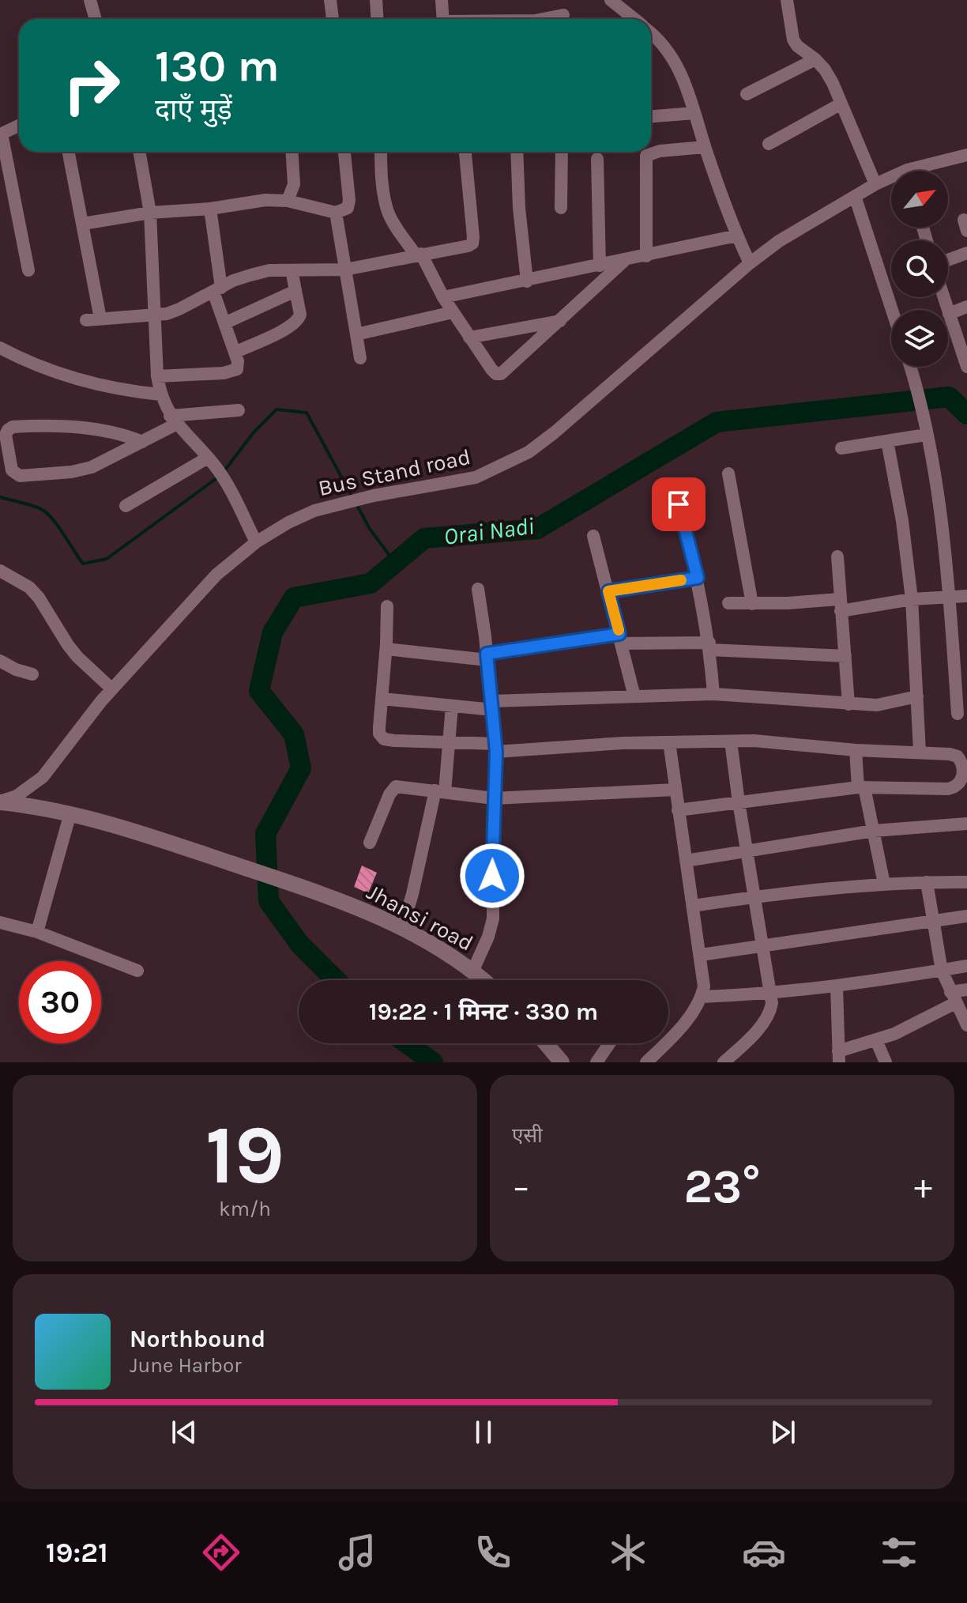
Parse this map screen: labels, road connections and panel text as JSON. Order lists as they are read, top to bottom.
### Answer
{
  "streets": {
    "street": ["Bus Stand road", "Jhansi road"]
  },
  "crossings": [
    ["Bus Stand road", "Jhansi road"]
  ],
  "water": ["Orai Nadi"],
  "north": "top right",
  "page": {
    "turn": ["130 m", "दाएँ मुड़ें"],
    "limit": "30",
    "trip": "19:22 · 1 मिनट · 330 m",
    "tile": [
      ["19", "km/h"],
      "एसी"
    ],
    "heat": ["−", "23°", "+"],
    "song": ["Northbound", "June Harbor"],
    "tabs": "19:21"
  }
}
